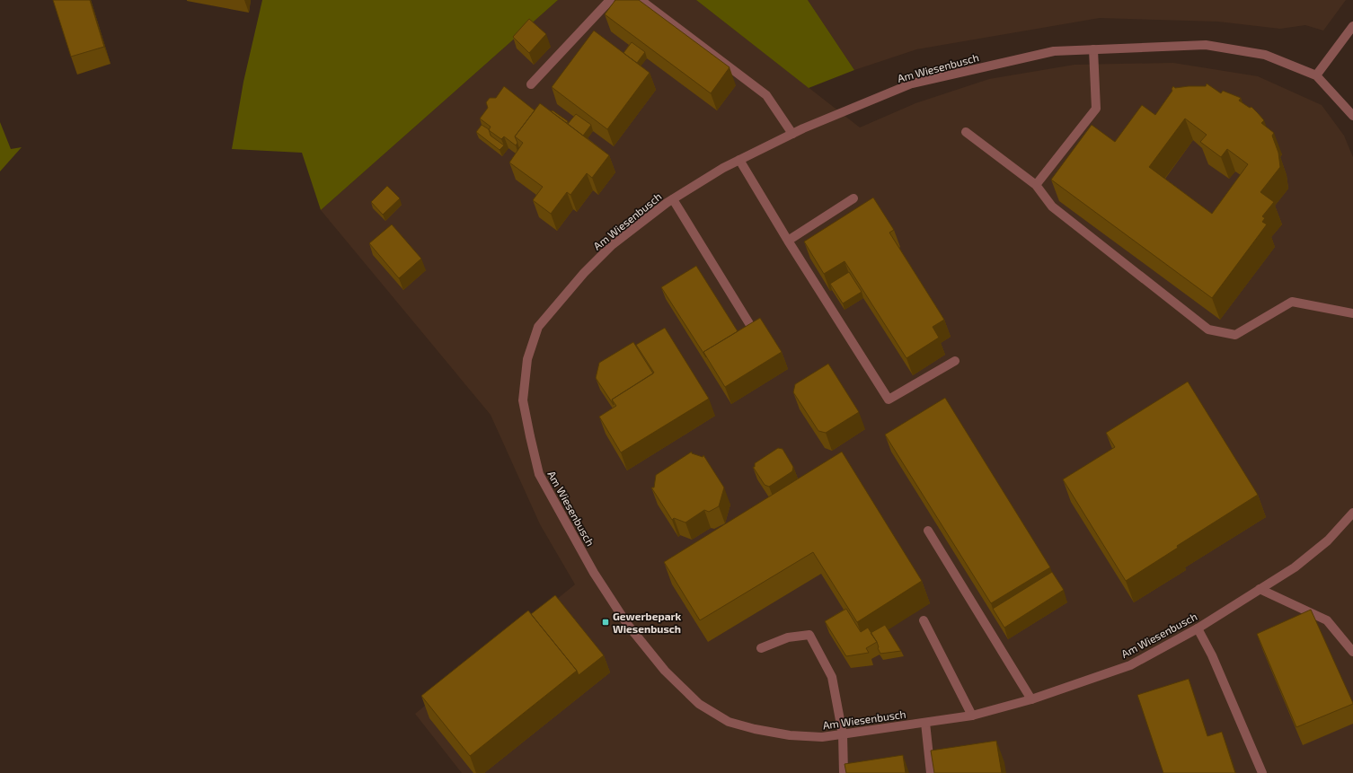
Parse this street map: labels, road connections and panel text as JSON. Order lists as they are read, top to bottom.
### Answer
{
  "streets": {
    "street": ["Am Wiesenbusch"]
  },
  "places": {
    "transit": ["Gewerbepark Wiesenbusch"]
  }
}
